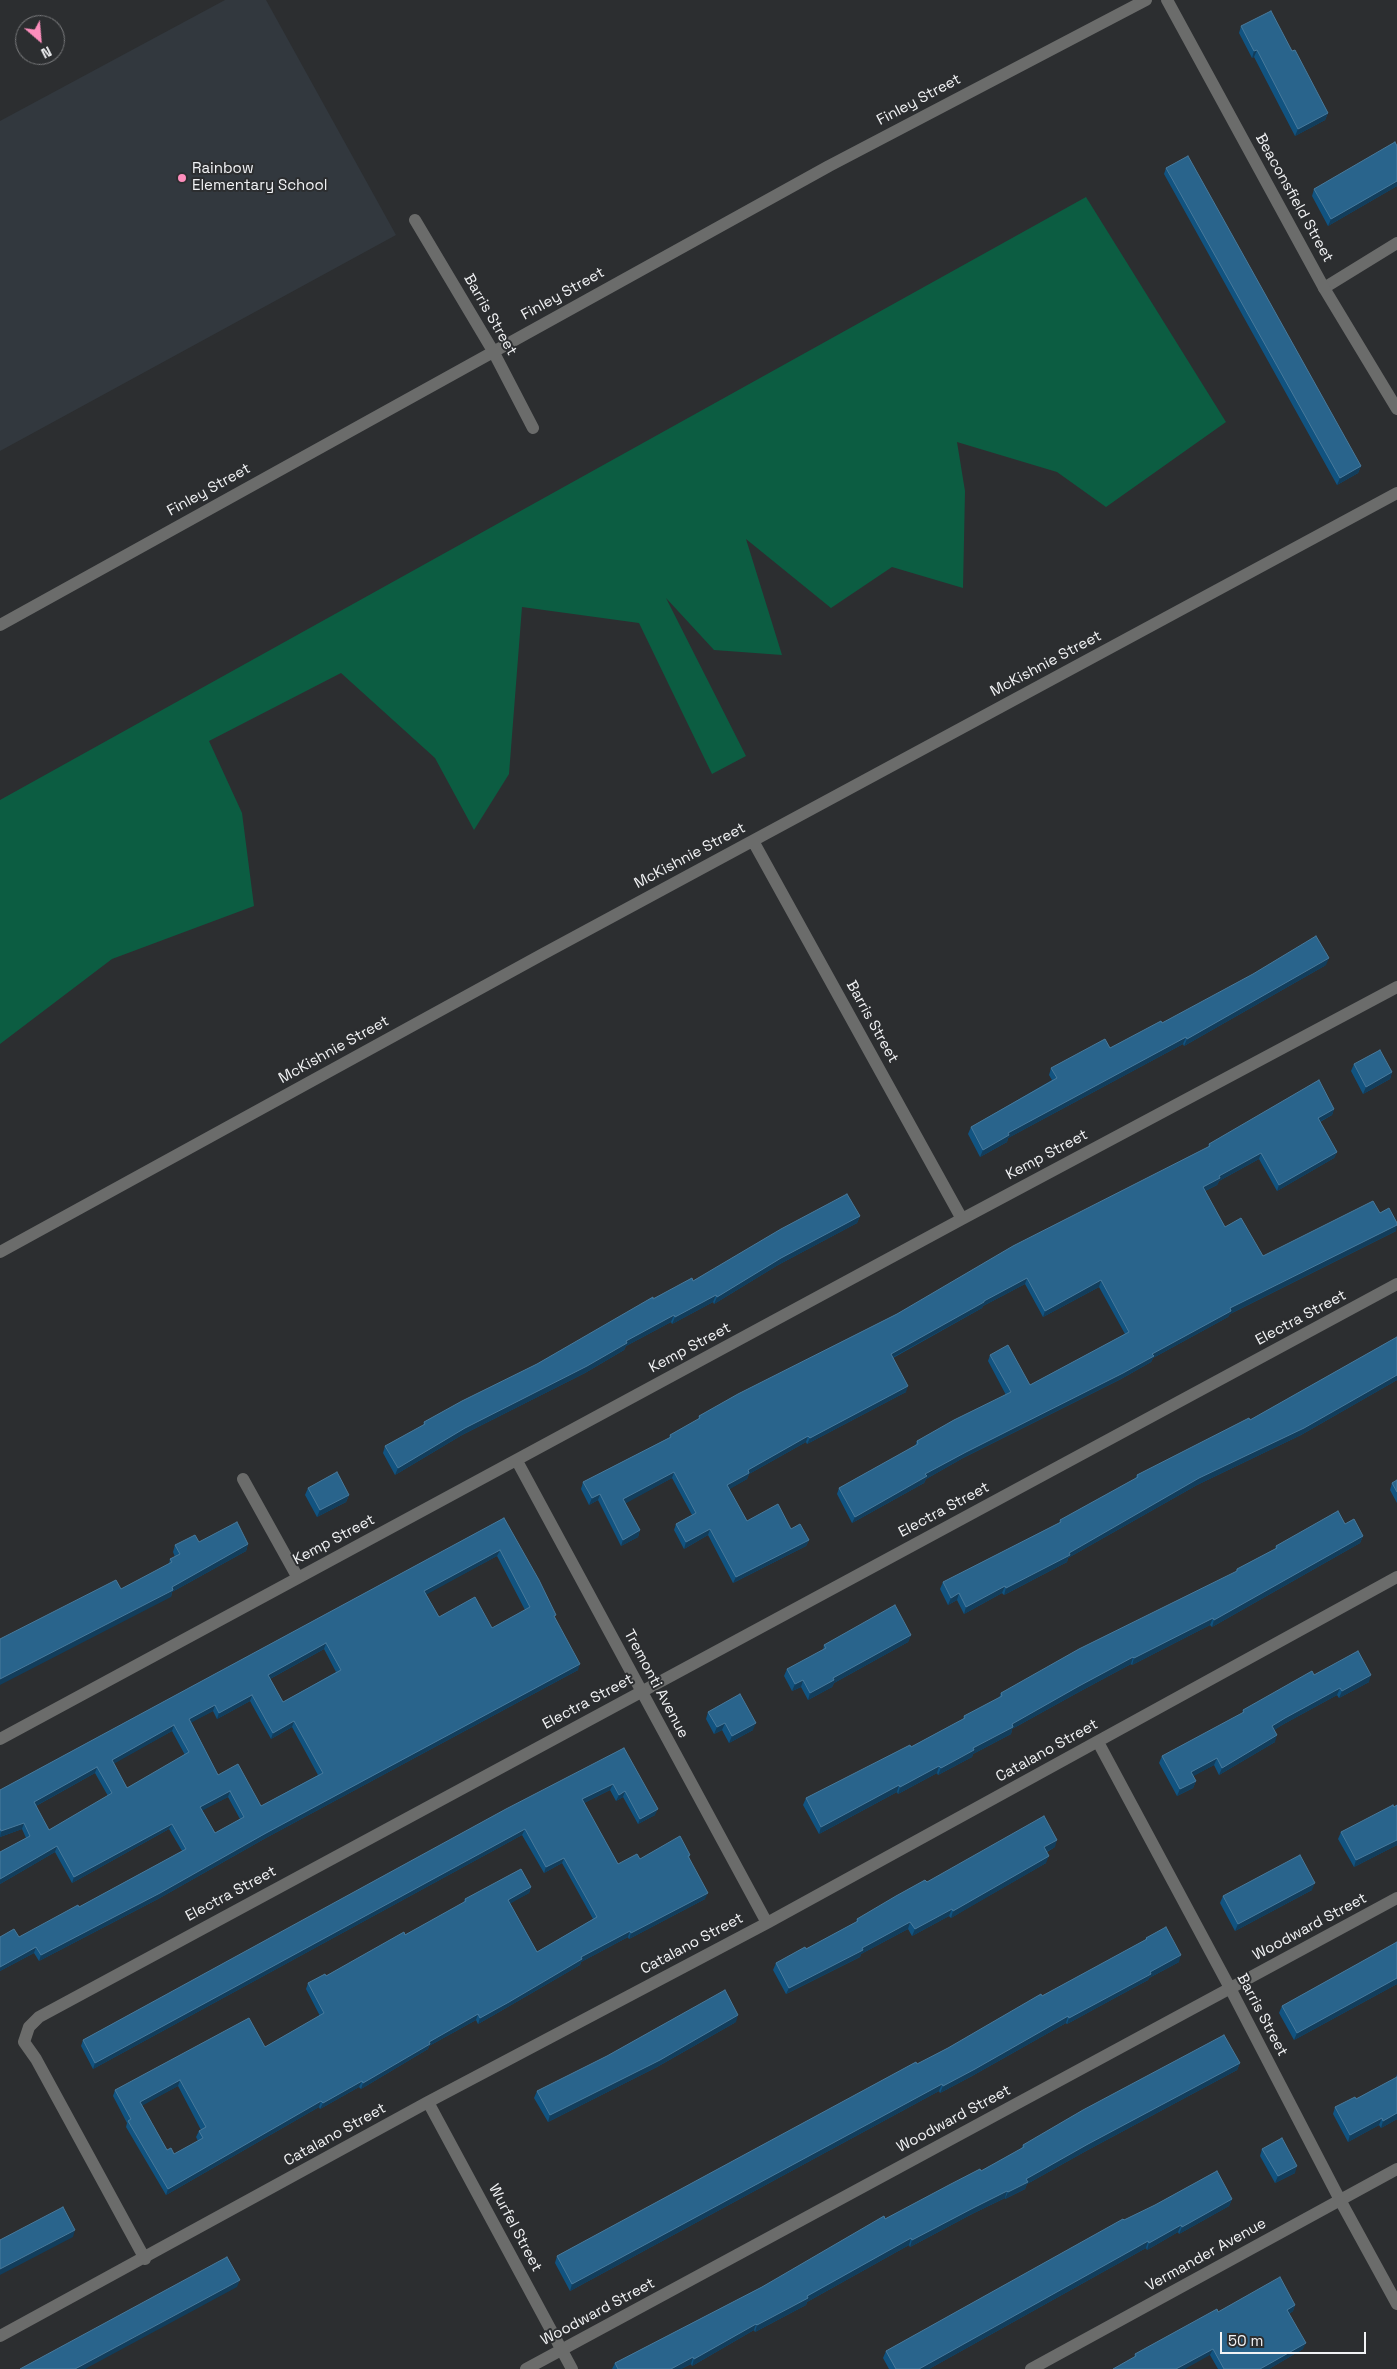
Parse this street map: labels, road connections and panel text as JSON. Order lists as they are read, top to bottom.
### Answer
{
  "streets": {
    "street": [
      "Finley Street",
      "Beaconsfield Street",
      "Barris Street",
      "McKishnie Street",
      "Kemp Street",
      "Electra Street",
      "Tremonti Avenue",
      "Catalano Street",
      "Woodward Street",
      "Wurfel Street",
      "Vermander Avenue"
    ]
  },
  "crossings": [
    ["Finley Street", "Barris Street"],
    ["Barris Street", "McKishnie Street"],
    ["Barris Street", "Kemp Street"],
    ["Barris Street", "Catalano Street"],
    ["Barris Street", "Woodward Street"],
    ["Barris Street", "Vermander Avenue"],
    ["Kemp Street", "Tremonti Avenue"],
    ["Electra Street", "Tremonti Avenue"],
    ["Electra Street", "Catalano Street"],
    ["Tremonti Avenue", "Catalano Street"],
    ["Catalano Street", "Wurfel Street"],
    ["Woodward Street", "Wurfel Street"]
  ],
  "places": ["Rainbow Elementary School"],
  "scale_bar": "50 m",
  "north": "bottom right"
}
